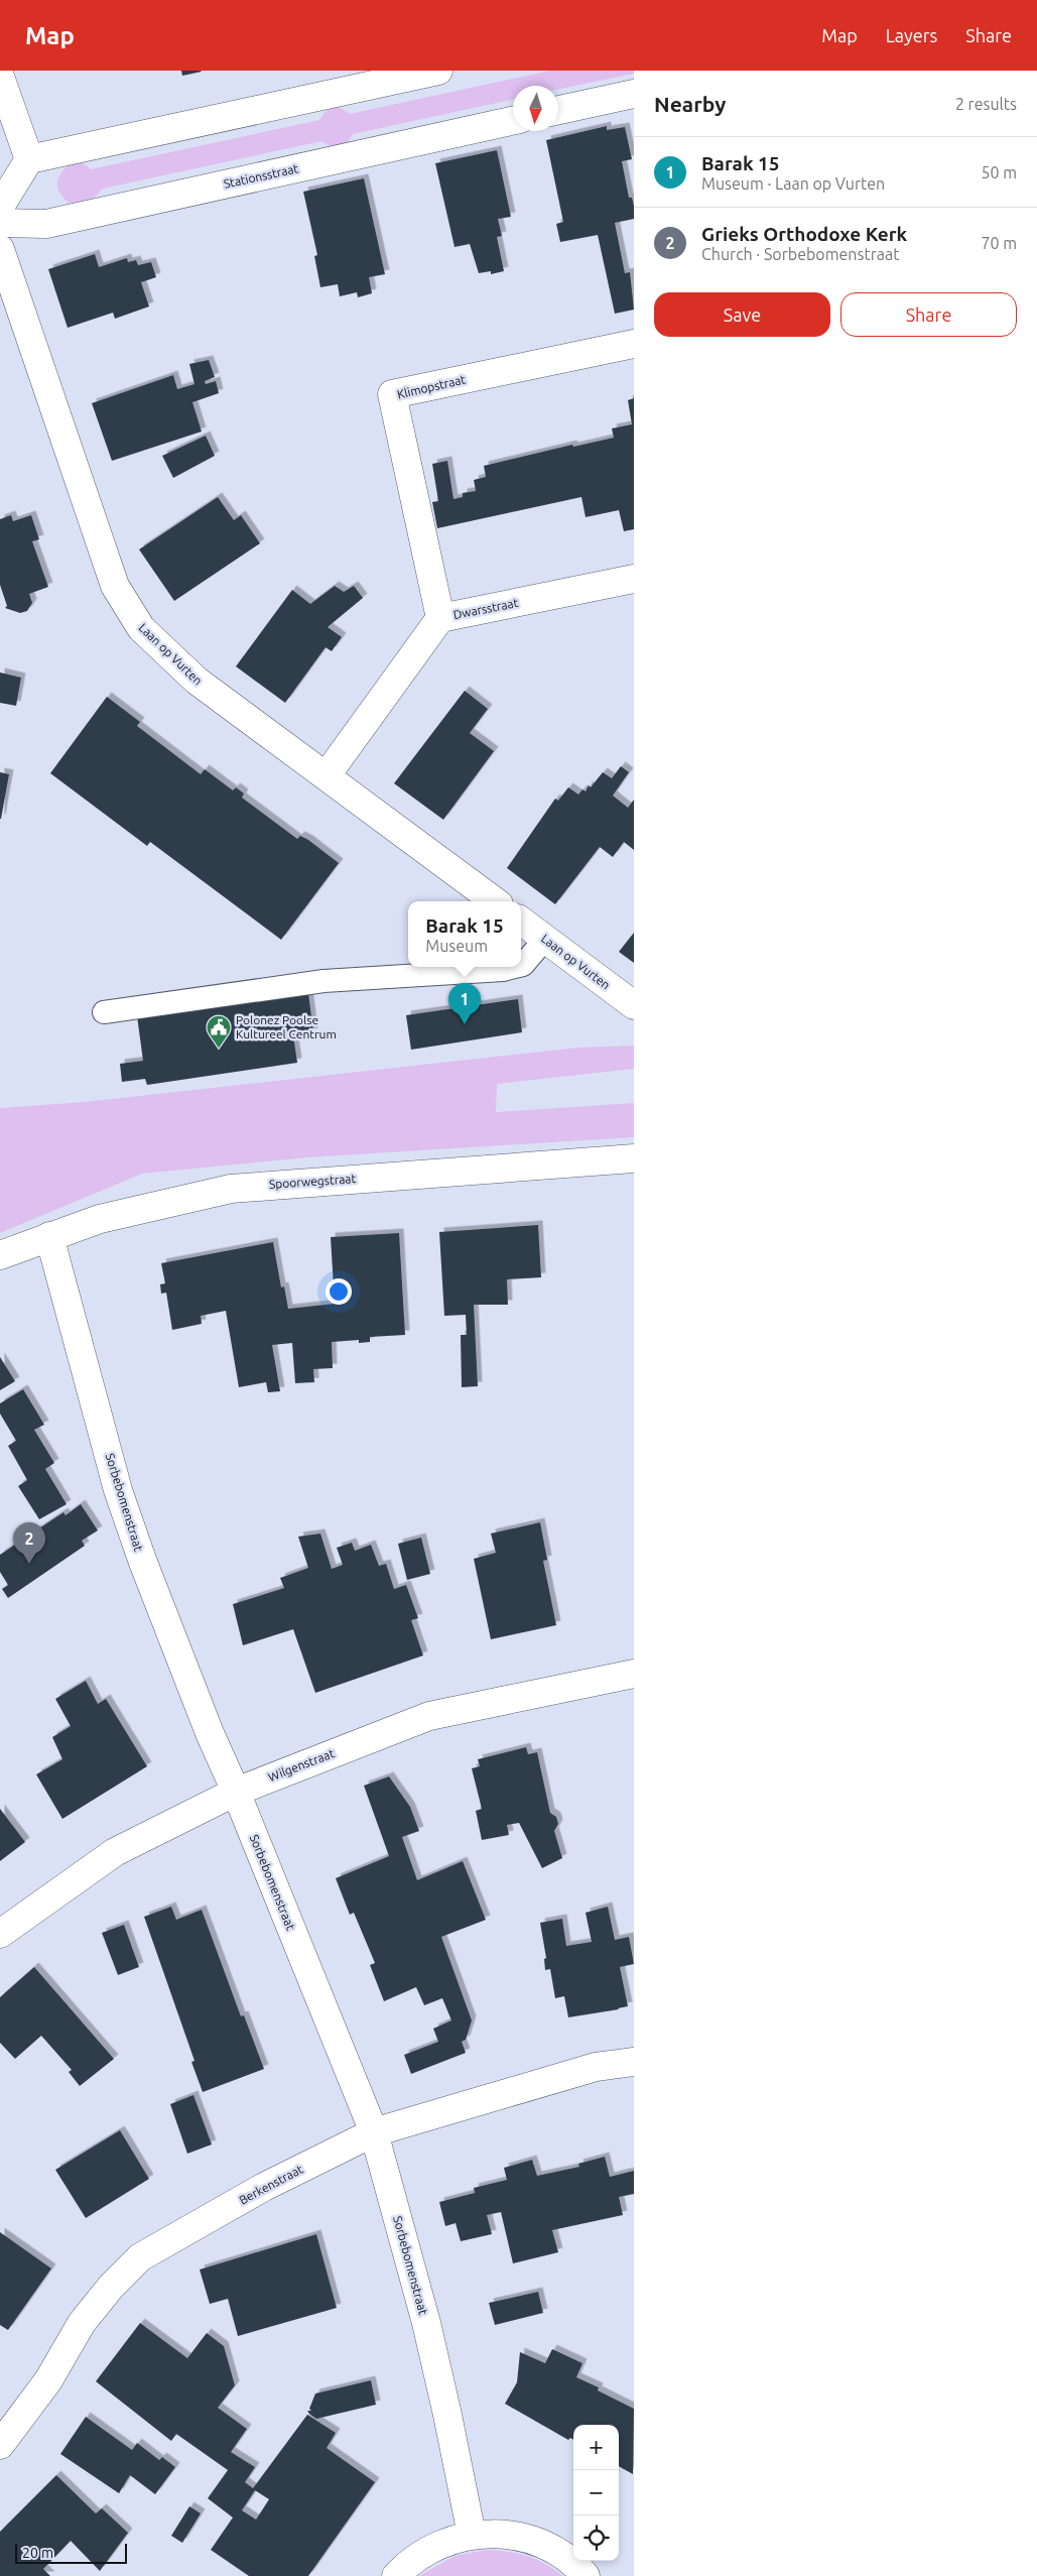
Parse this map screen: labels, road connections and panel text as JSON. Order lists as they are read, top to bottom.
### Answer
{
  "streets": {
    "street": [
      "Stationsstraat",
      "Klimopstraat",
      "Dwarsstraat",
      "Laan op Vurten",
      "Spoorwegstraat",
      "Sorbebomenstraat",
      "Wilgenstraat",
      "Berkenstraat"
    ]
  },
  "crossings": [
    ["Klimopstraat", "Dwarsstraat"],
    ["Dwarsstraat", "Laan op Vurten"],
    ["Spoorwegstraat", "Sorbebomenstraat"],
    ["Sorbebomenstraat", "Wilgenstraat"],
    ["Sorbebomenstraat", "Berkenstraat"]
  ],
  "places": {
    "public building": ["Polonez Poolse Kultureel Centrum"]
  },
  "scale_bar": "20 m",
  "north": "bottom",
  "page": {
    "header": "Map",
    "nav": ["Map", "Layers", "Share"],
    "heading": ["Nearby", "2 results"],
    "list": [
      {
        "mark": "1",
        "name": "Barak 15",
        "note": "Museum · Laan op Vurten",
        "value": "50 m"
      },
      {
        "mark": "2",
        "name": "Grieks Orthodoxe Kerk",
        "note": "Church · Sorbebomenstraat",
        "value": "70 m"
      }
    ],
    "buttons": ["Save", "Share"],
    "popup": ["Barak 15", "Museum"],
    "pins": ["1", "2"],
    "map_buttons": ["+", "−"],
    "scale": "20 m"
  }
}
